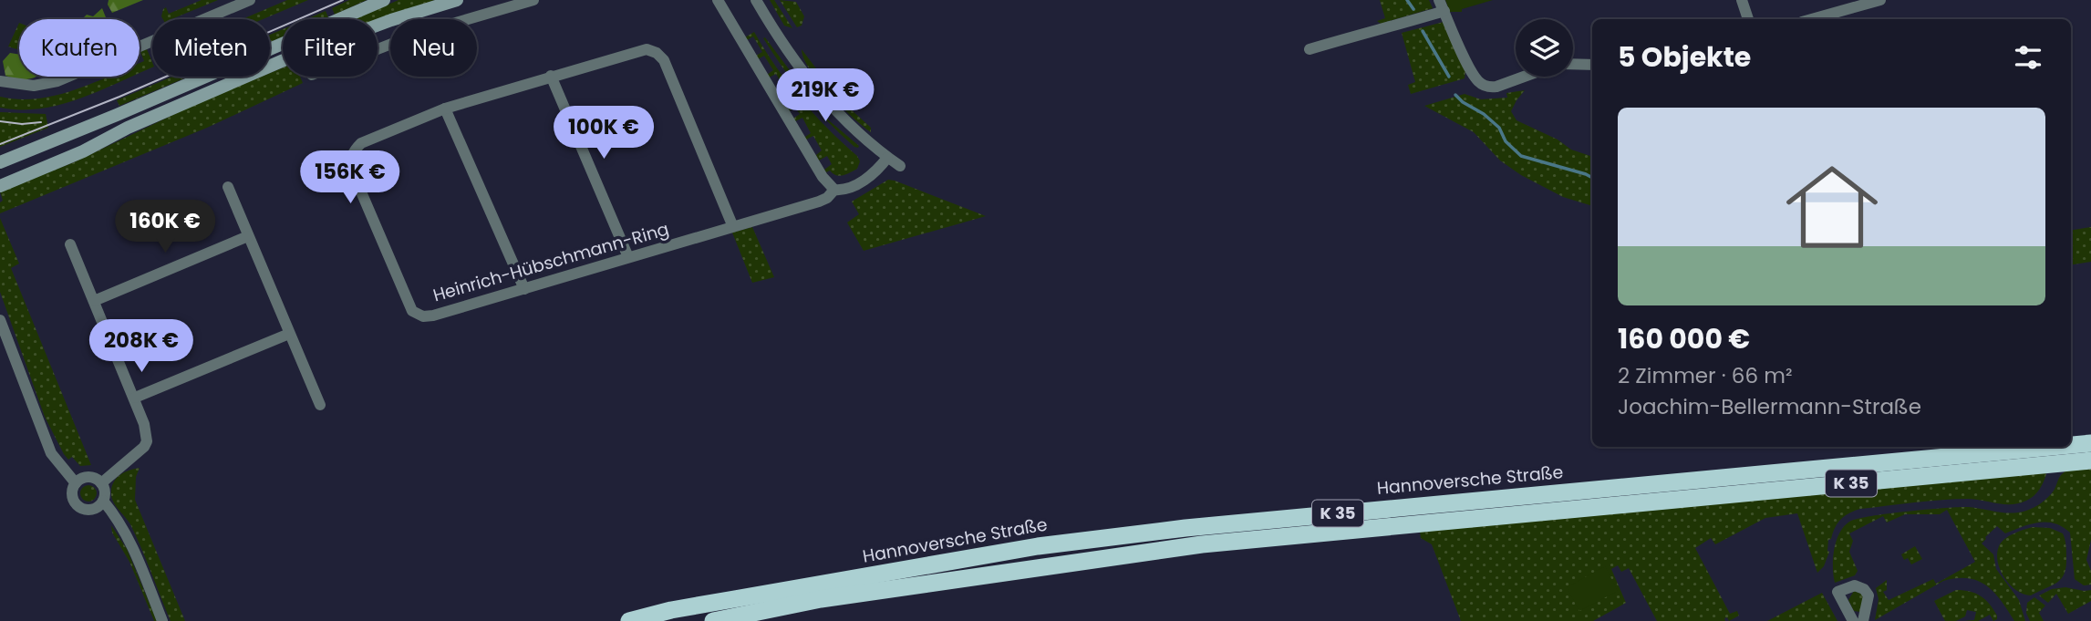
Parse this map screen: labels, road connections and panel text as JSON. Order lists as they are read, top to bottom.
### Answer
{
  "streets": {
    "highway": ["Hannoversche Straße", "K 35"],
    "street": ["Heinrich-Hübschmann-Ring"]
  },
  "page": {
    "chip": [
      "Kaufen",
      "Mieten",
      "Filter",
      "Neu"
    ],
    "heading": "5 Objekte",
    "price": [
      "219K €",
      "100K €",
      "156K €",
      "160K €",
      "208K €"
    ],
    "list": [
      {
        "name": "160 000 €",
        "note": "2 Zimmer · 66 m² · Joachim-Bellermann-Straße"
      }
    ]
  }
}
